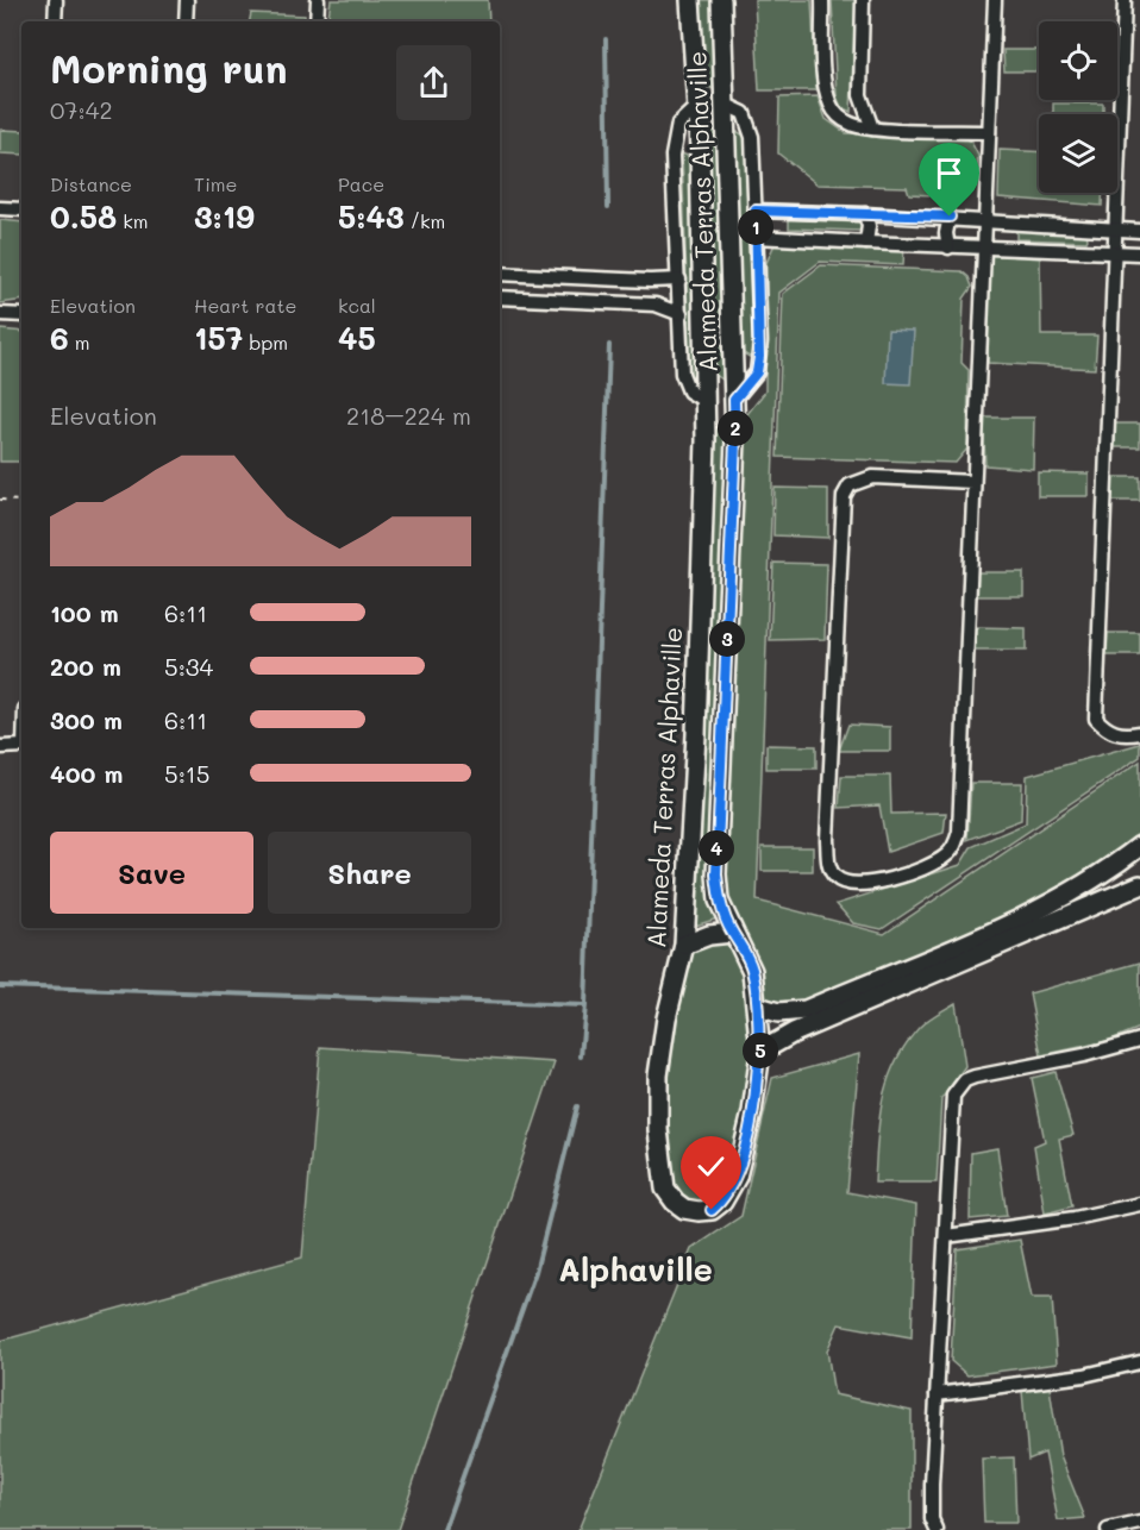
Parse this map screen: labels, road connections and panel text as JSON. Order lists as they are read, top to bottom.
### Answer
{
  "streets": {
    "street": ["Alameda Terras Alphaville"]
  },
  "districts": ["Alphaville"],
  "page": {
    "heading": ["Morning run", "07:42"],
    "stats": [
      ["Distance", "0.58 km"],
      ["Time", "3:19"],
      ["Pace", "5:43 /km"],
      ["Elevation", "6 m"],
      ["Heart rate", "157 bpm"],
      ["kcal", "45"]
    ],
    "pins": [
      "1",
      "2",
      "3",
      "4",
      "5"
    ],
    "chart": ["Elevation", "218–224 m"],
    "list": [
      {
        "name": "100 m",
        "note": "6:11"
      },
      {
        "name": "200 m",
        "note": "5:34"
      },
      {
        "name": "300 m",
        "note": "6:11"
      },
      {
        "name": "400 m",
        "note": "5:15"
      }
    ],
    "buttons": ["Save", "Share"]
  }
}
